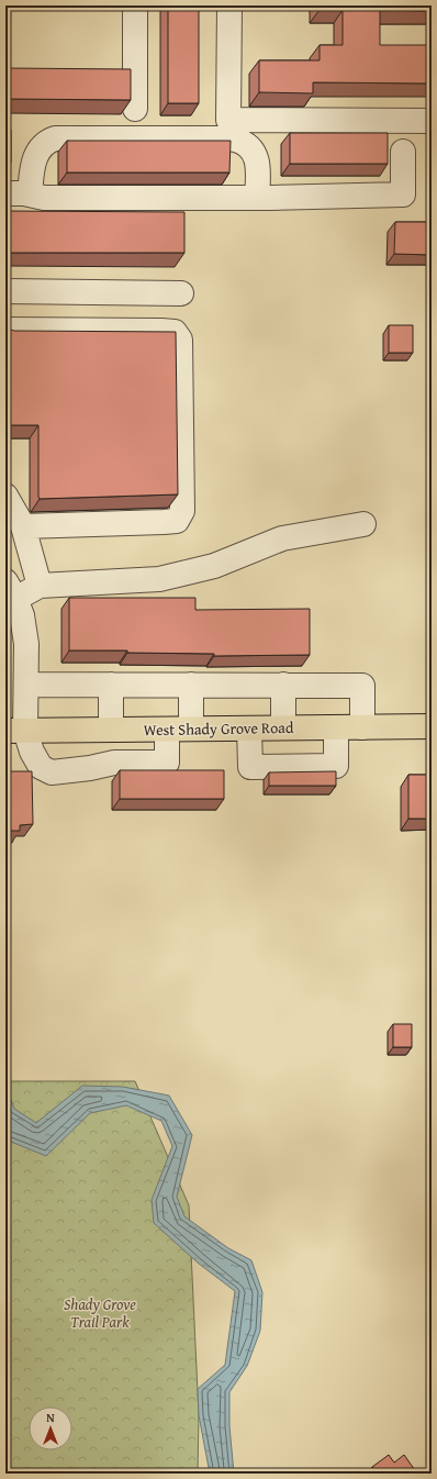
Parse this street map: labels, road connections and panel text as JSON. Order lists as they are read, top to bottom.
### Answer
{
  "streets": {
    "main road": ["West Shady Grove Road"]
  },
  "parks": ["Shady Grove Trail Park"],
  "north": "top"
}
